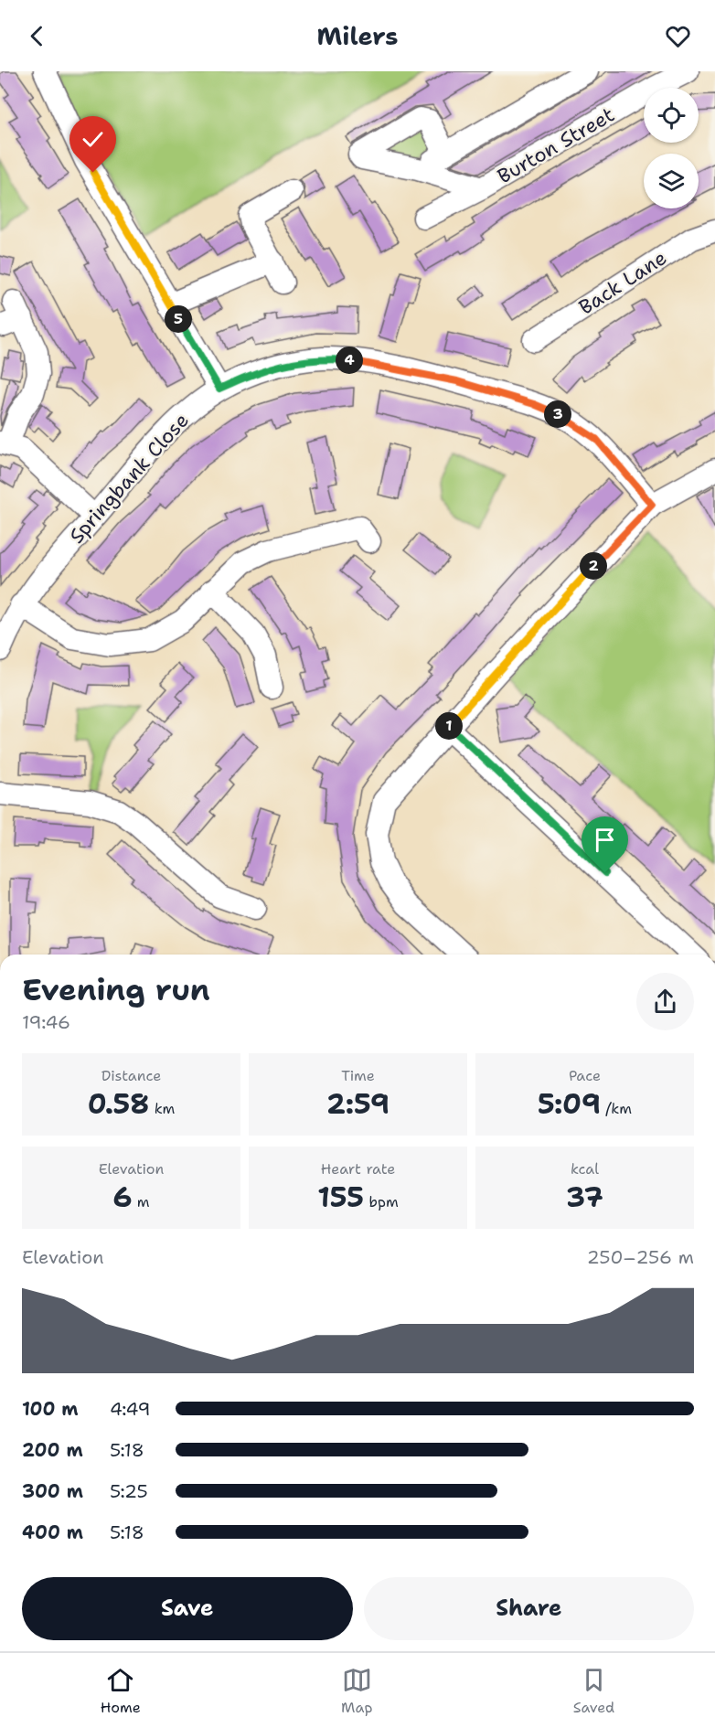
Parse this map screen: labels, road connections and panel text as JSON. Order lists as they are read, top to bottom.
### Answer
{
  "streets": {
    "street": ["Burton Street", "Back Lane", "Springbank Close"]
  },
  "page": {
    "header": "Milers",
    "pins": [
      "5",
      "4",
      "3",
      "2",
      "1"
    ],
    "heading": ["Evening run", "19:46"],
    "stats": [
      ["Distance", "0.58 km"],
      ["Time", "2:59"],
      ["Pace", "5:09 /km"],
      ["Elevation", "6 m"],
      ["Heart rate", "155 bpm"],
      ["kcal", "37"]
    ],
    "chart": ["Elevation", "250–256 m"],
    "list": [
      {
        "name": "100 m",
        "note": "4:49"
      },
      {
        "name": "200 m",
        "note": "5:18"
      },
      {
        "name": "300 m",
        "note": "5:25"
      },
      {
        "name": "400 m",
        "note": "5:18"
      }
    ],
    "buttons": ["Save", "Share"],
    "tabs": ["Home", "Map", "Saved"]
  }
}
